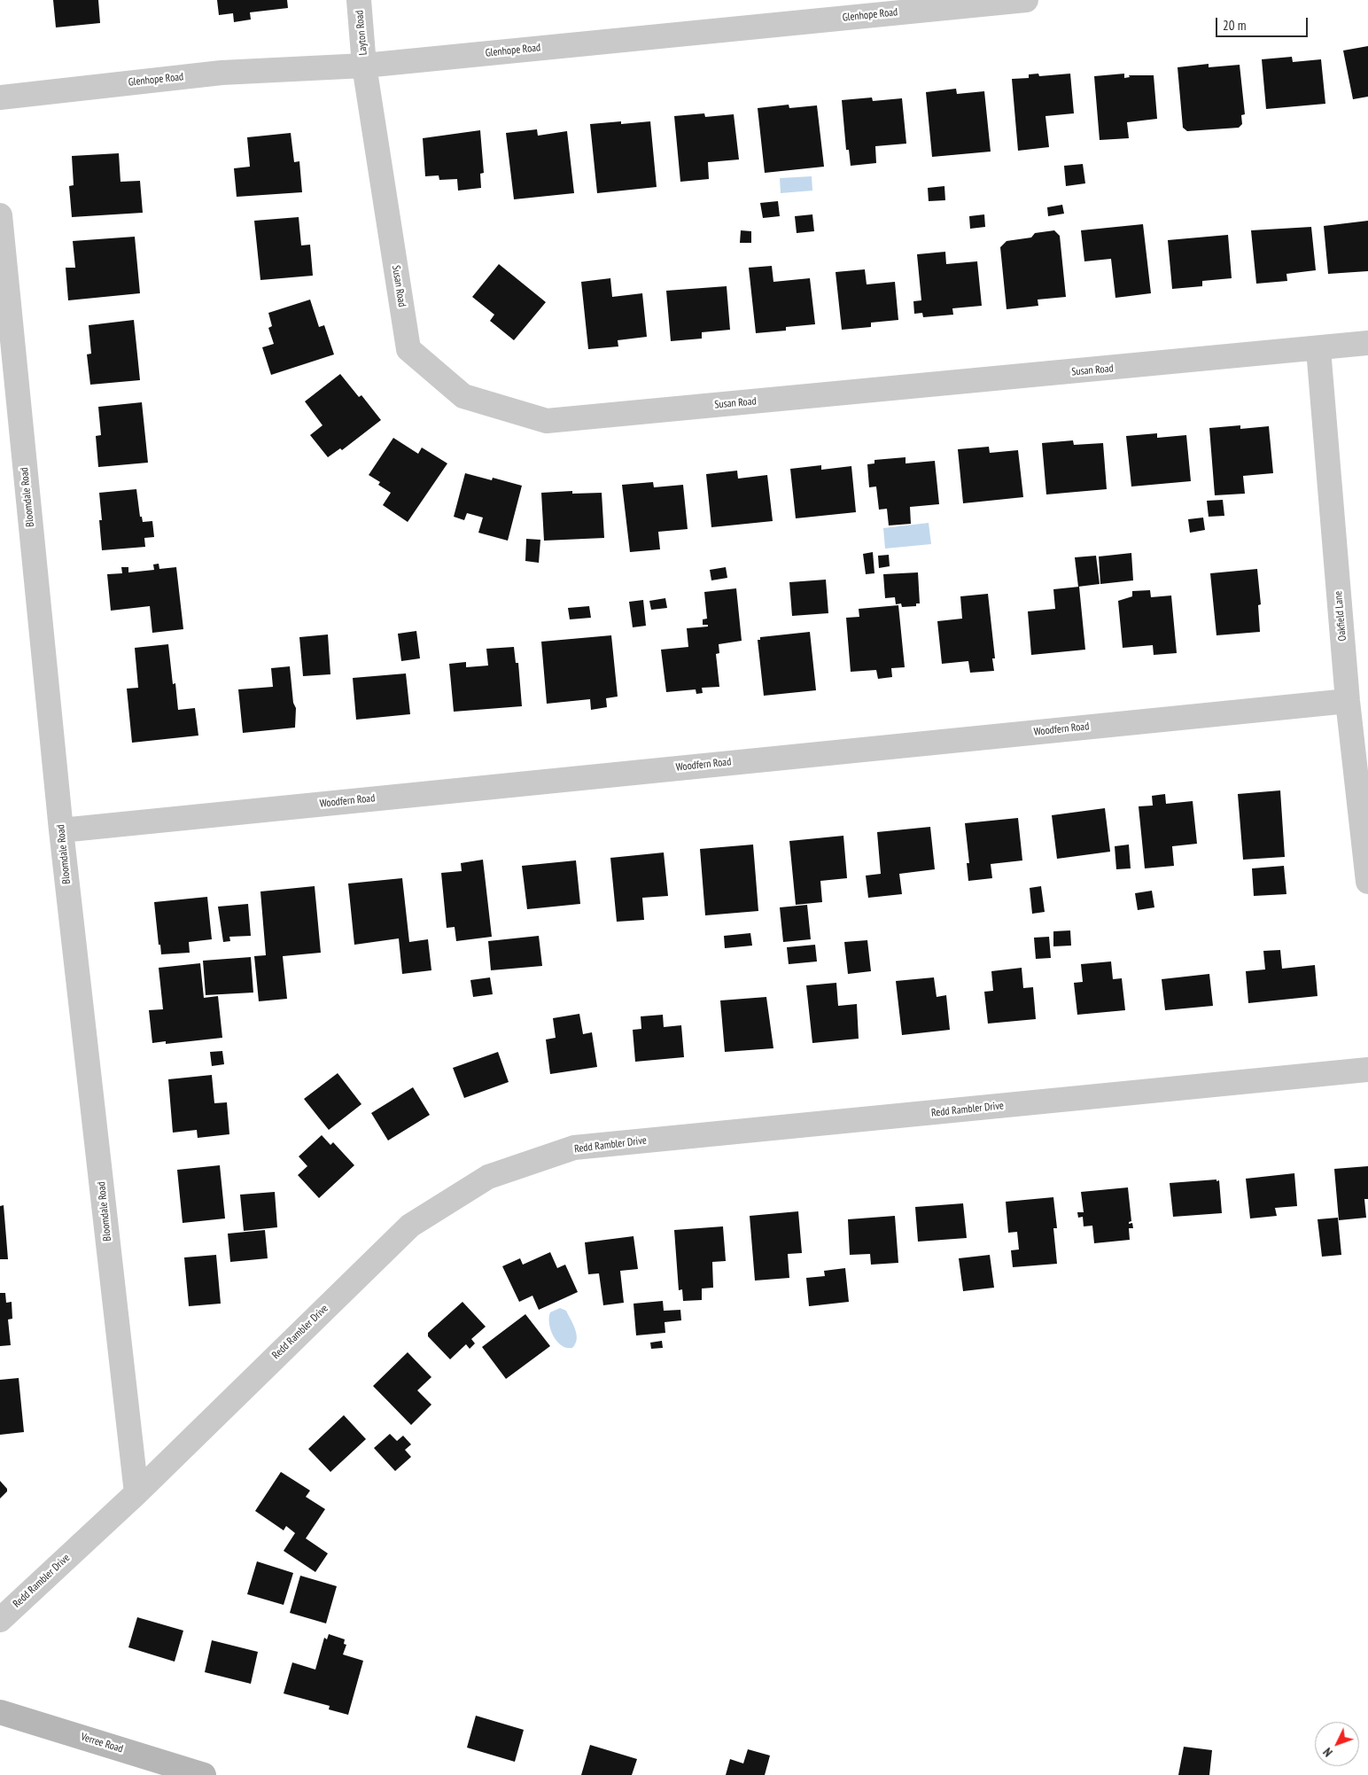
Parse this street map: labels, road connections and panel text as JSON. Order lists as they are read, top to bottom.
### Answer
{
  "streets": {
    "main road": ["Verree Road"],
    "street": [
      "Glenhope Road",
      "Layton Road",
      "Susan Road",
      "Bloomdale Road",
      "Oakfield Lane",
      "Woodfern Road",
      "Redd Rambler Drive"
    ]
  },
  "crossings": [
    ["Glenhope Road", "Layton Road"],
    ["Glenhope Road", "Susan Road"],
    ["Layton Road", "Susan Road"],
    ["Susan Road", "Oakfield Lane"],
    ["Bloomdale Road", "Woodfern Road"],
    ["Bloomdale Road", "Redd Rambler Drive"],
    ["Oakfield Lane", "Woodfern Road"]
  ],
  "scale_bar": "20 m",
  "north": "bottom left"
}
